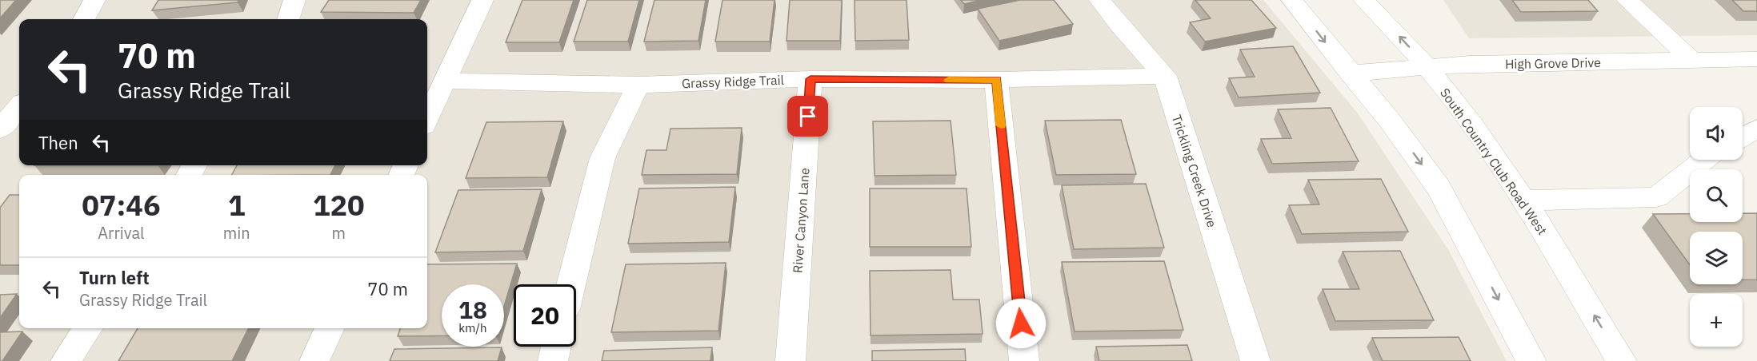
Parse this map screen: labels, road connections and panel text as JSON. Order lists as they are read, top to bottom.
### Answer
{
  "streets": {
    "street": [
      "High Grove Drive",
      "Grassy Ridge Trail",
      "South Country Club Road West",
      "Trickling Creek Drive",
      "River Canyon Lane"
    ]
  },
  "crossings": [
    ["High Grove Drive", "South Country Club Road West"],
    ["Grassy Ridge Trail", "Trickling Creek Drive"],
    ["Grassy Ridge Trail", "River Canyon Lane"]
  ],
  "page": {
    "turn": ["70 m", "Grassy Ridge Trail"],
    "map_buttons": "+",
    "then": "Then",
    "eta": [
      "07:46",
      "Arrival",
      "1",
      "min",
      "120",
      "m"
    ],
    "list": [
      {
        "name": "Turn left",
        "note": "Grassy Ridge Trail",
        "value": "70 m"
      }
    ],
    "speed": "18 km/h",
    "limit": "20"
  }
}
